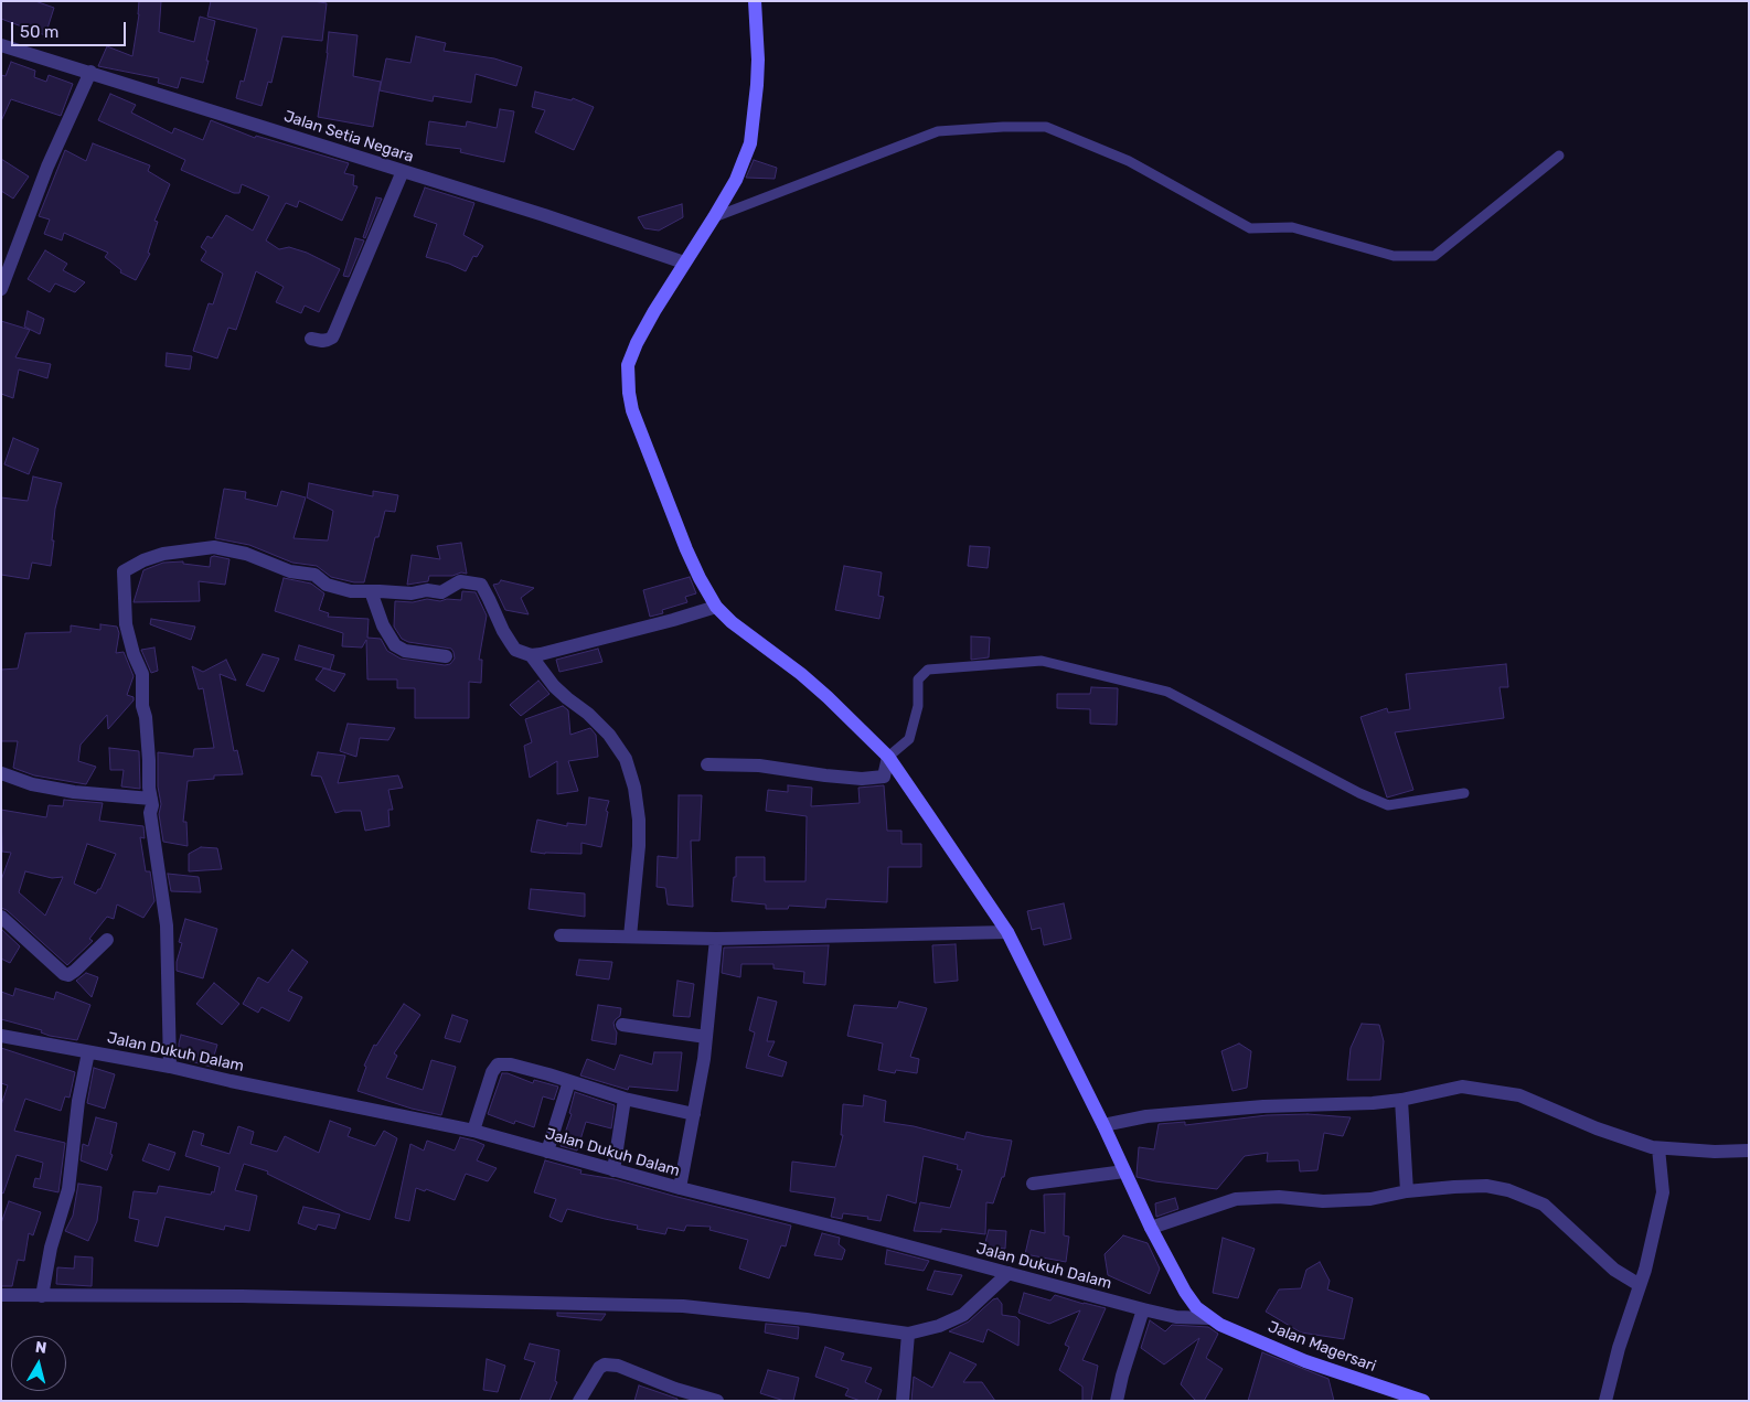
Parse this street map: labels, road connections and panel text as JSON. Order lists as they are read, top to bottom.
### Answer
{
  "streets": {
    "street": ["Jalan Setia Negara", "Jalan Dukuh Dalam", "Jalan Magersari"]
  },
  "crossings": [
    ["Jalan Setia Negara", "Jalan Magersari"],
    ["Jalan Dukuh Dalam", "Jalan Magersari"]
  ],
  "scale_bar": "50 m",
  "north": "top"
}
